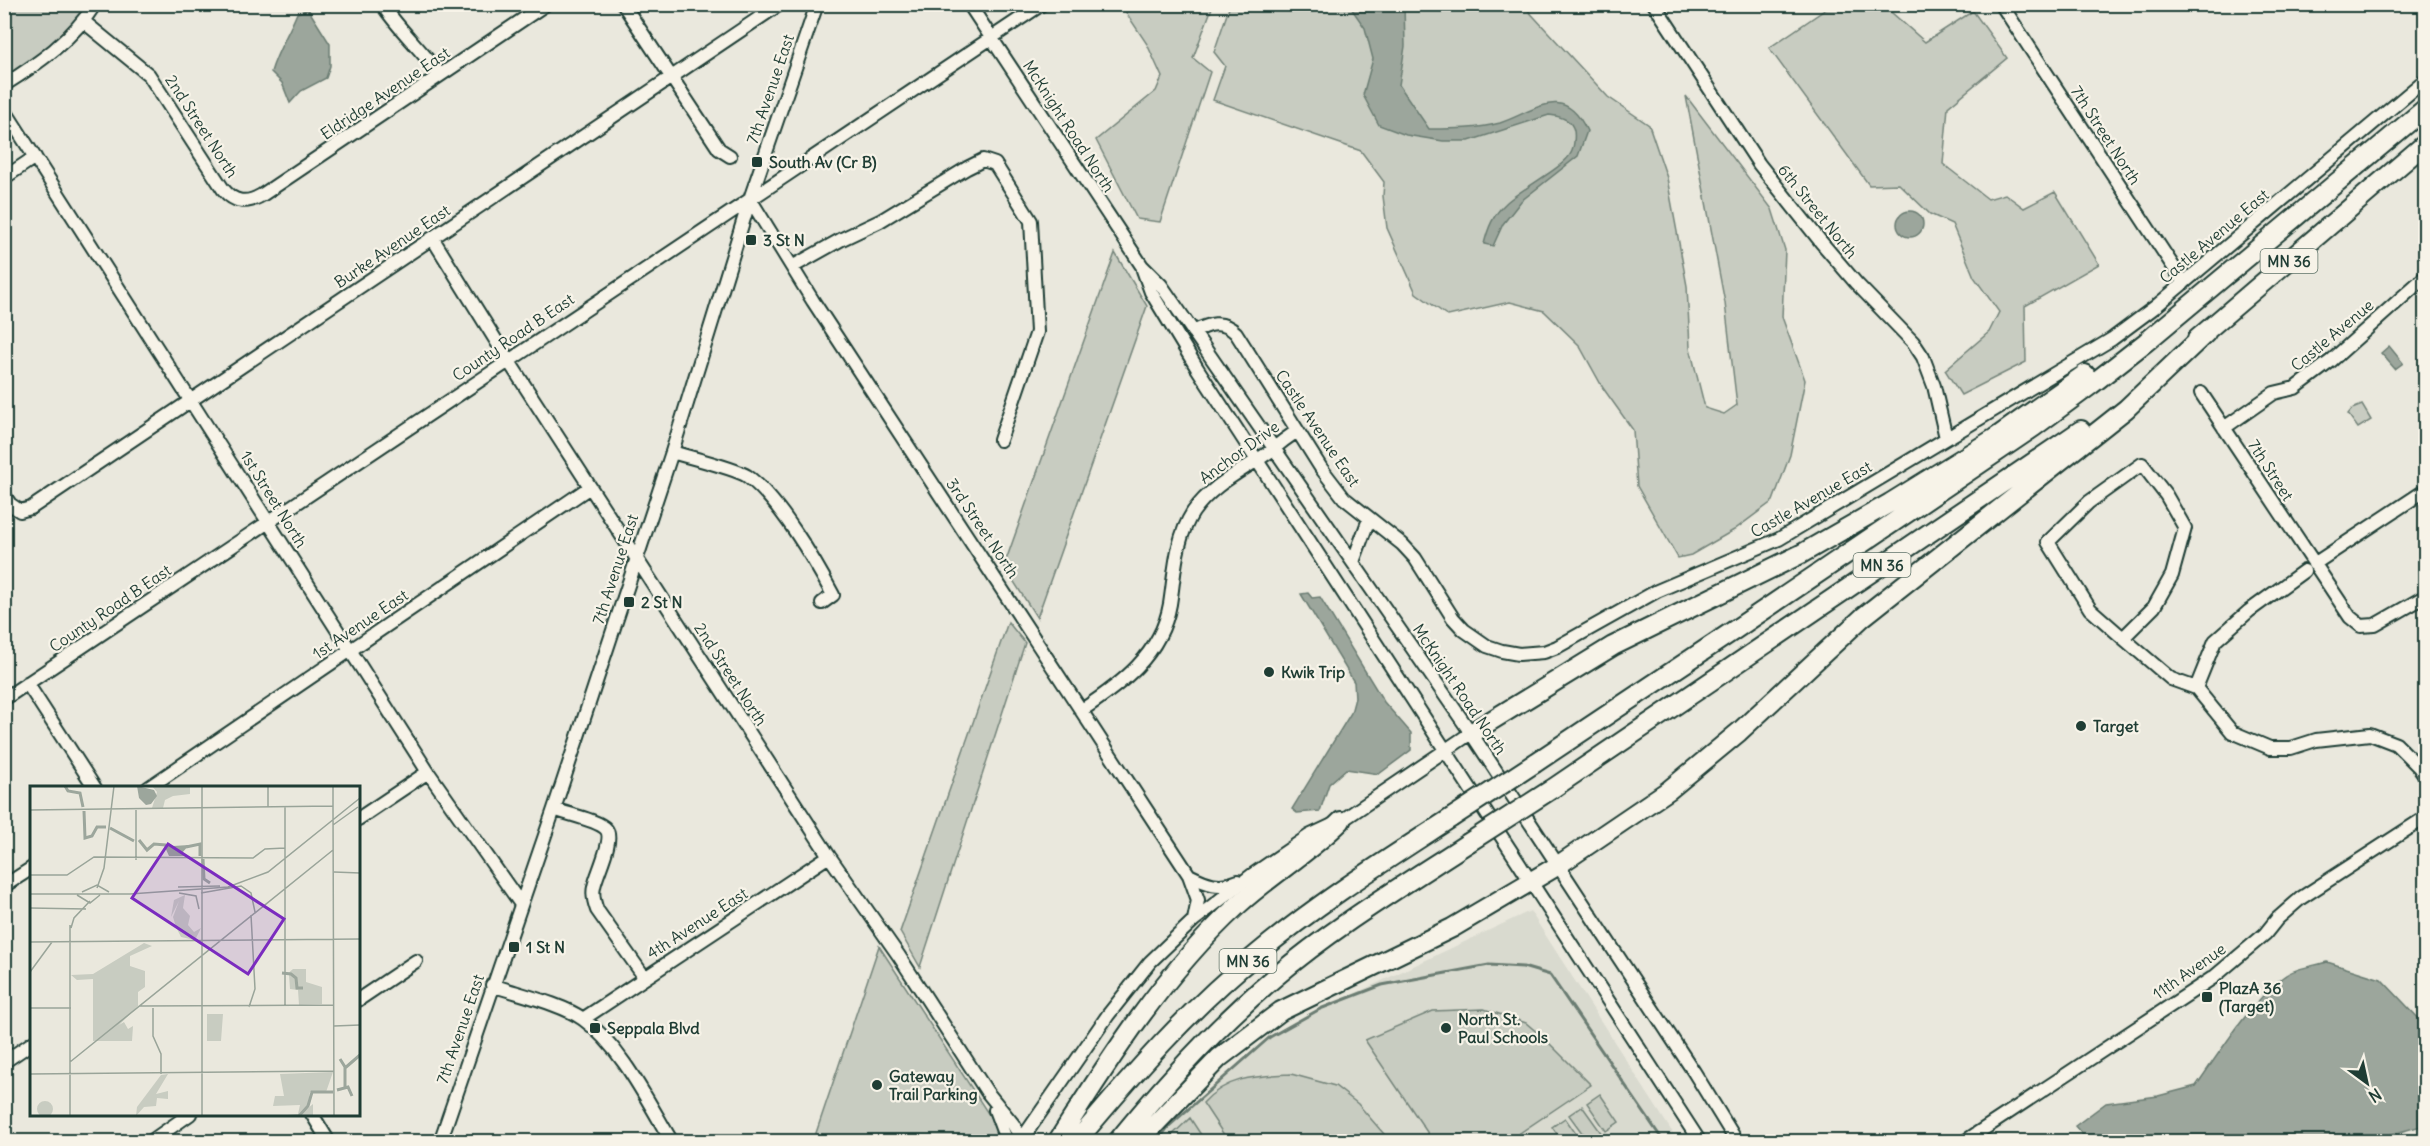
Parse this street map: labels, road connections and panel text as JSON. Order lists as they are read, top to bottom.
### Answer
{
  "streets": {
    "highway": ["MN 36"],
    "street": [
      "7th Avenue East",
      "Eldridge Avenue East",
      "2nd Street North",
      "McKnight Road North",
      "7th Street North",
      "6th Street North",
      "Castle Avenue East",
      "Burke Avenue East",
      "Castle Avenue",
      "County Road B East",
      "Anchor Drive",
      "7th Street",
      "1st Street North",
      "3rd Street North",
      "1st Avenue East",
      "4th Avenue East",
      "11th Avenue"
    ]
  },
  "crossings": [
    ["7th Avenue East", "2nd Street North"],
    ["7th Avenue East", "County Road B East"],
    ["7th Avenue East", "1st Street North"],
    ["7th Avenue East", "3rd Street North"],
    ["Eldridge Avenue East", "2nd Street North"],
    ["2nd Street North", "Burke Avenue East"],
    ["2nd Street North", "County Road B East"],
    ["2nd Street North", "1st Avenue East"],
    ["2nd Street North", "4th Avenue East"],
    ["McKnight Road North", "Castle Avenue East"],
    ["McKnight Road North", "County Road B East"],
    ["McKnight Road North", "Anchor Drive"],
    ["7th Street North", "Castle Avenue East"],
    ["6th Street North", "Castle Avenue East"],
    ["Castle Avenue East", "Anchor Drive"],
    ["Burke Avenue East", "1st Street North"],
    ["Castle Avenue", "7th Street"],
    ["County Road B East", "1st Street North"],
    ["County Road B East", "3rd Street North"],
    ["Anchor Drive", "3rd Street North"],
    ["1st Street North", "1st Avenue East"]
  ],
  "places": {
    "transit": [
      "South Av (Cr B)",
      "3 St N",
      "2 St N",
      "1 St N",
      "PlazA 36 (Target)",
      "Seppala Blvd"
    ],
    "other": [
      "Kwik Trip",
      "Target",
      "North St. Paul Schools",
      "Gateway Trail Parking"
    ]
  },
  "north": "bottom right"
}
